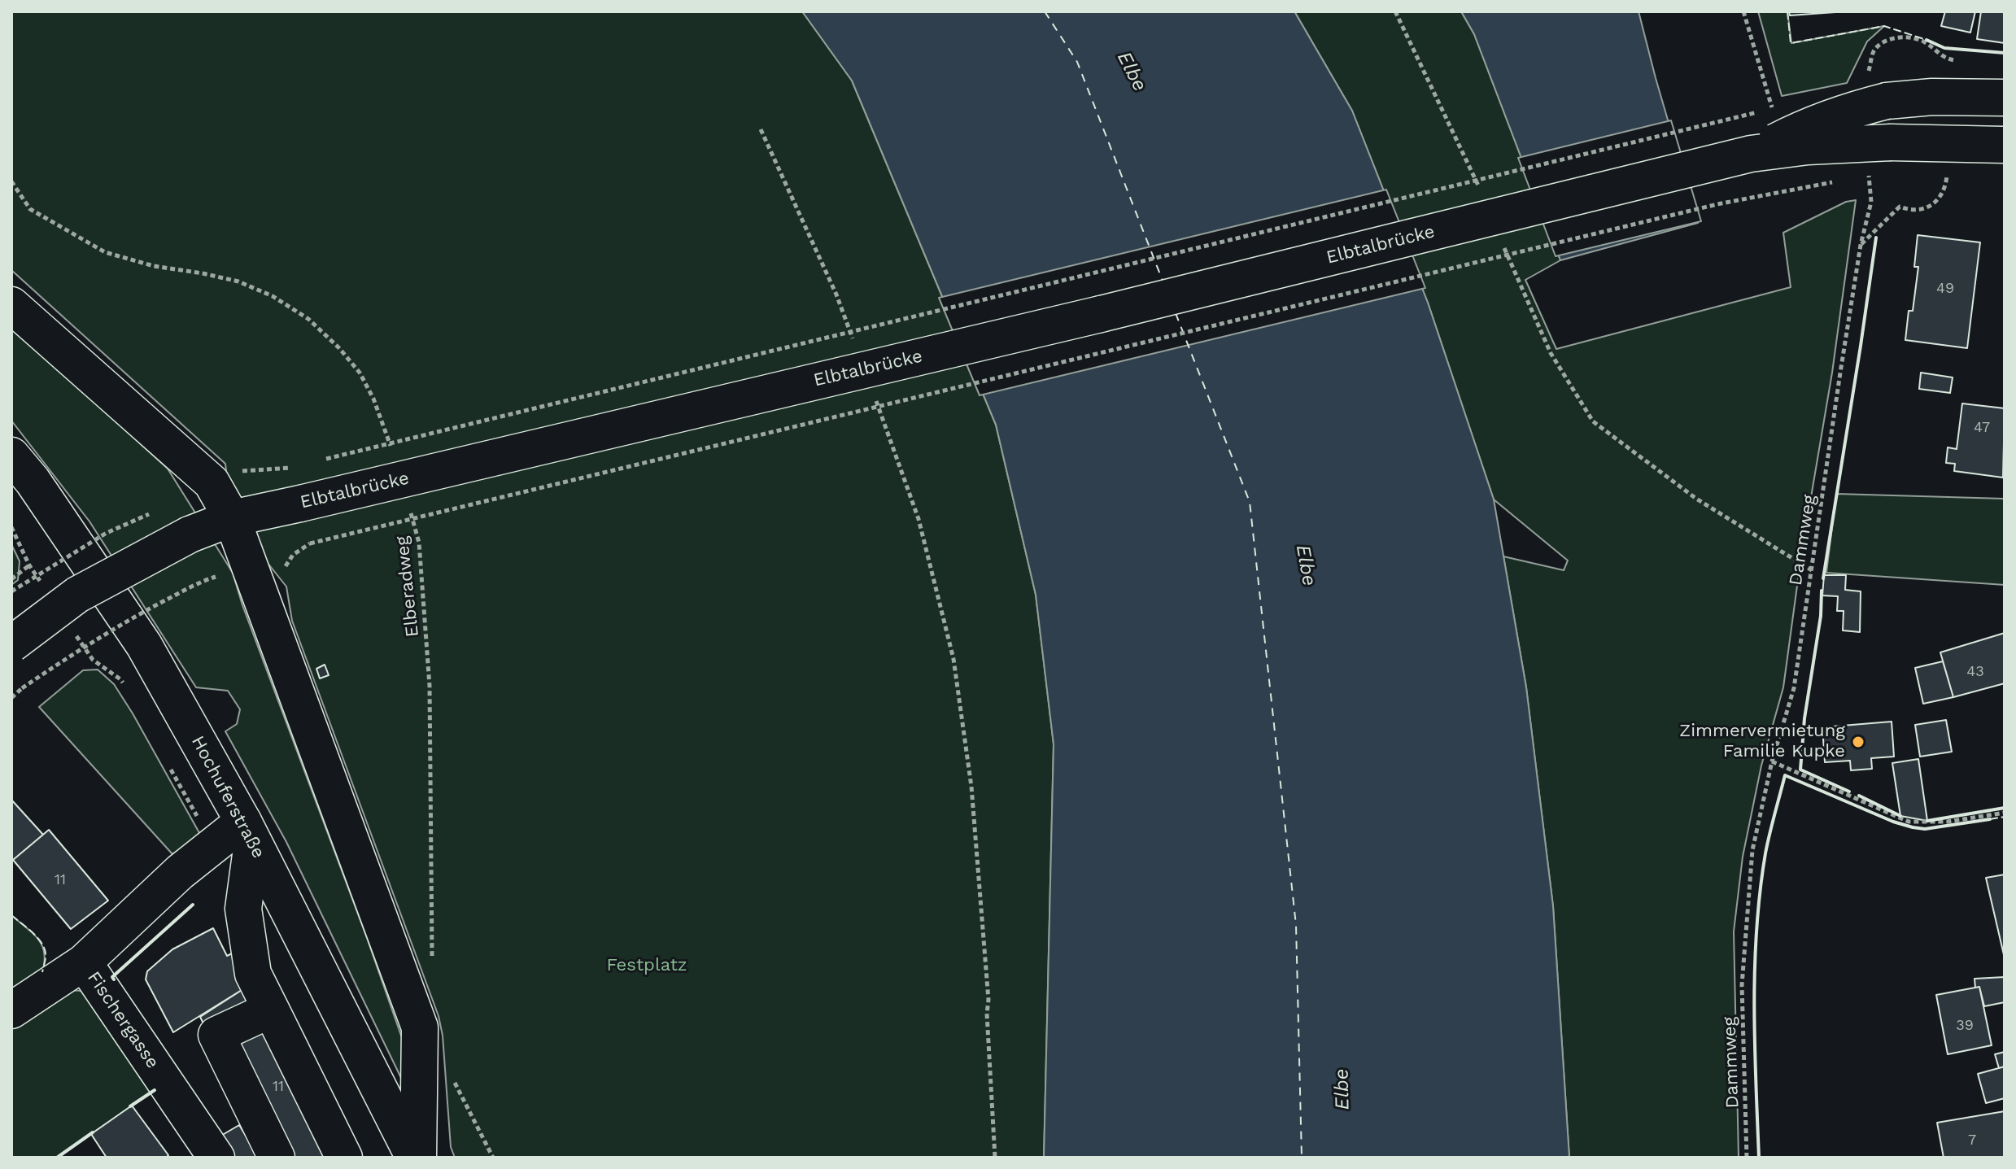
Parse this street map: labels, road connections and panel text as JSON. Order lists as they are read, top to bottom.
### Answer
{
  "streets": {
    "main road": ["Elbtalbrücke", "Hochuferstraße", "Fischergasse"],
    "path": ["Dammweg", "Elberadweg"]
  },
  "crossings": [
    ["Elbtalbrücke", "Dammweg"],
    ["Hochuferstraße", "Fischergasse"]
  ],
  "water": ["Elbe"],
  "parks": ["Festplatz"],
  "places": ["Zimmervermietung Familie Kupke"],
  "house_numbers": [
    "49",
    "47",
    "43",
    "11",
    "39",
    "11",
    "7"
  ]
}
